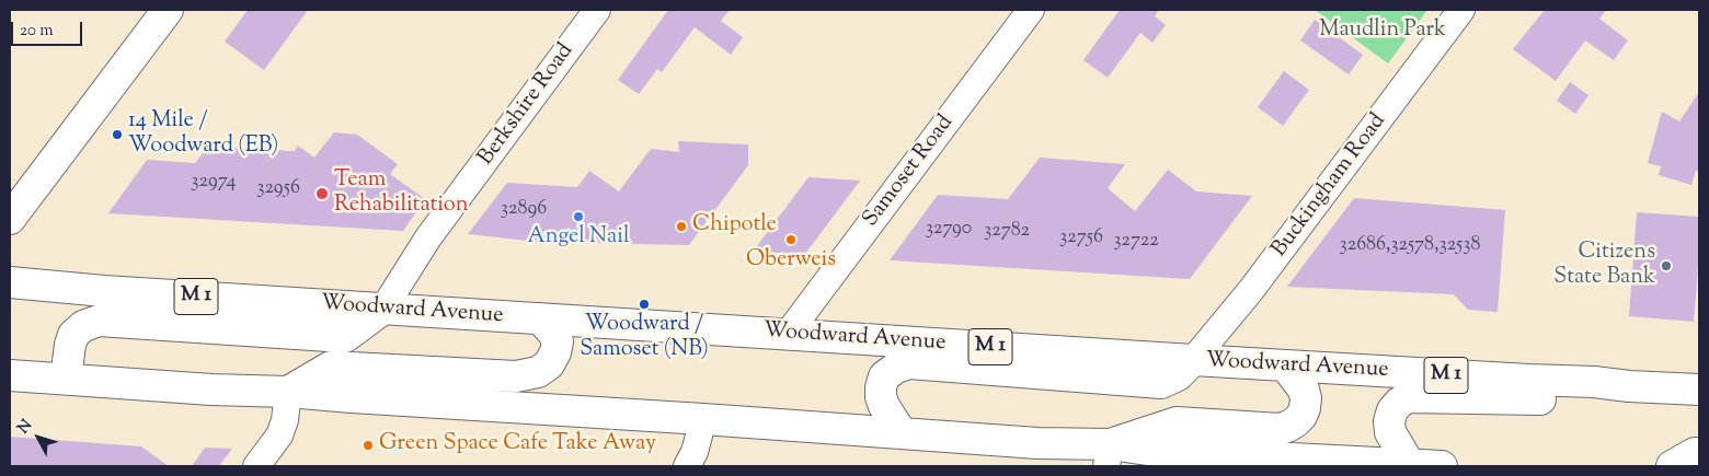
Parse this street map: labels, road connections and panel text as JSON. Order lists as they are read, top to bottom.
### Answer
{
  "streets": {
    "main road": ["M 1", "Woodward Avenue"],
    "street": ["Berkshire Road", "Samoset Road", "Buckingham Road"]
  },
  "crossings": [
    ["Berkshire Road", "Woodward Avenue"],
    ["Samoset Road", "Woodward Avenue"],
    ["Buckingham Road", "Woodward Avenue"]
  ],
  "parks": ["Maudlin Park"],
  "places": [
    "14 Mile / Woodward (EB)",
    "Team Rehabilitation",
    "Angel Nail",
    "Chipotle",
    "Oberweis",
    "Citizens State Bank",
    "Woodward / Samoset (NB)",
    "Green Space Cafe Take Away"
  ],
  "house_numbers": [
    "32974",
    "32956",
    "32896",
    "32790",
    "32782",
    "32756",
    "32722",
    "32686,32578,32538"
  ],
  "scale_bar": "20 m",
  "north": "top left"
}
